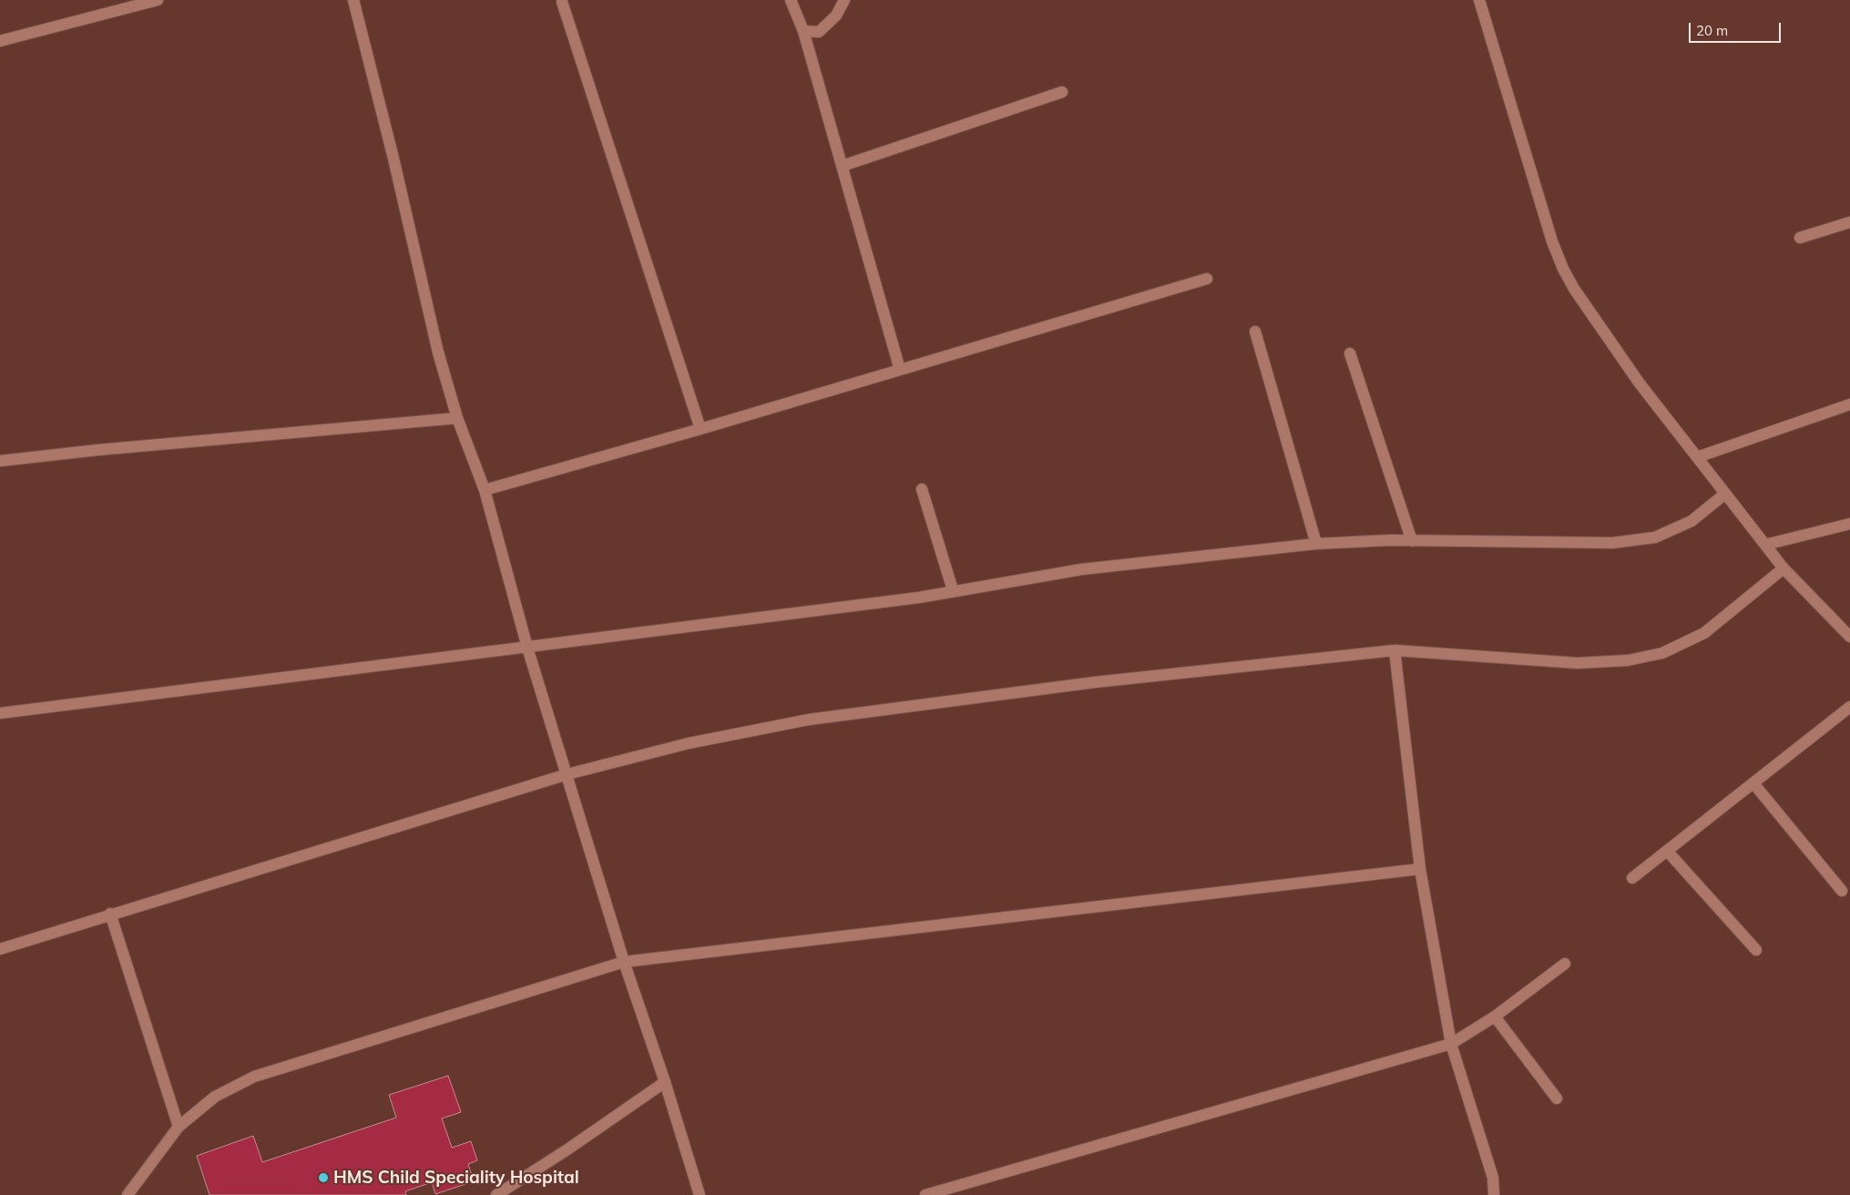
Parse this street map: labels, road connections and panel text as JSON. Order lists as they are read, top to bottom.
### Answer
{
  "places": ["HMS Child Speciality Hospital"],
  "scale_bar": "20 m"
}
